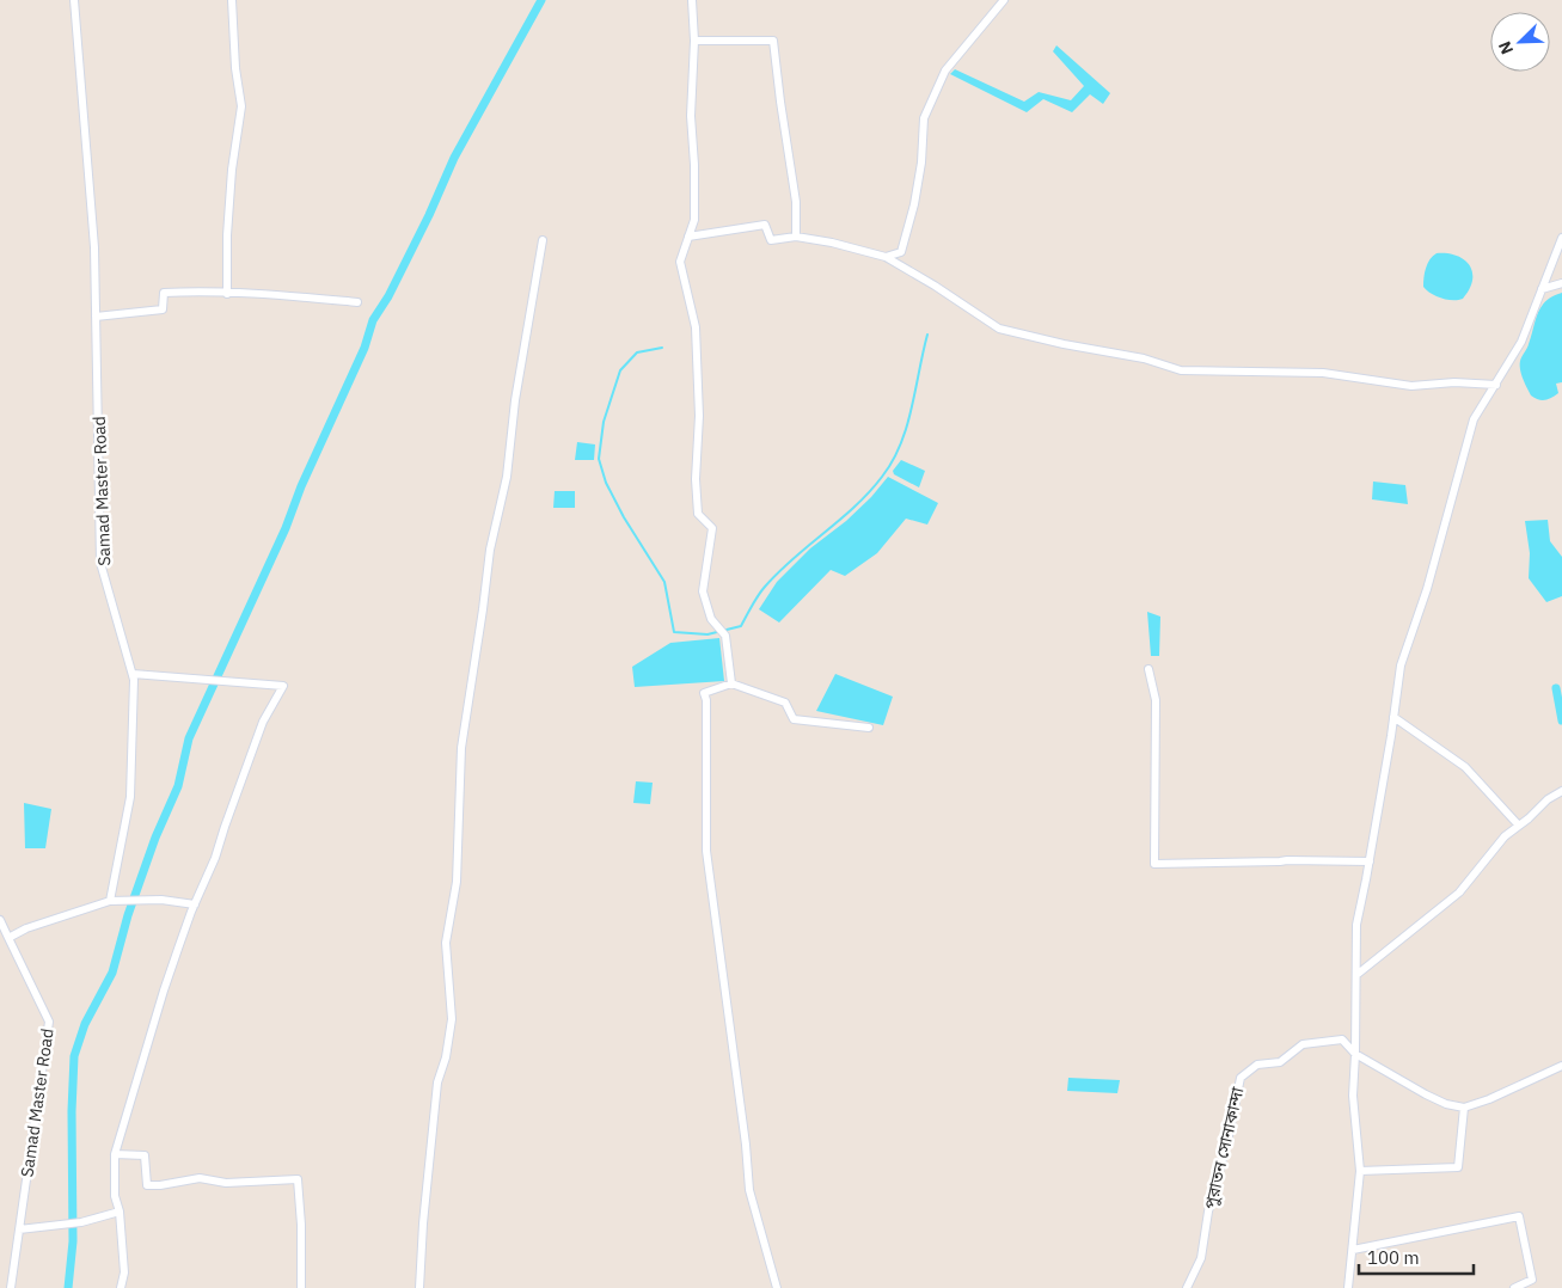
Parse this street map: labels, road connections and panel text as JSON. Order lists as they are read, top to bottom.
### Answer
{
  "streets": {
    "street": ["Samad Master Road", "পুরাতন সোনাকান্দা"]
  },
  "scale_bar": "100 m",
  "north": "bottom left"
}
